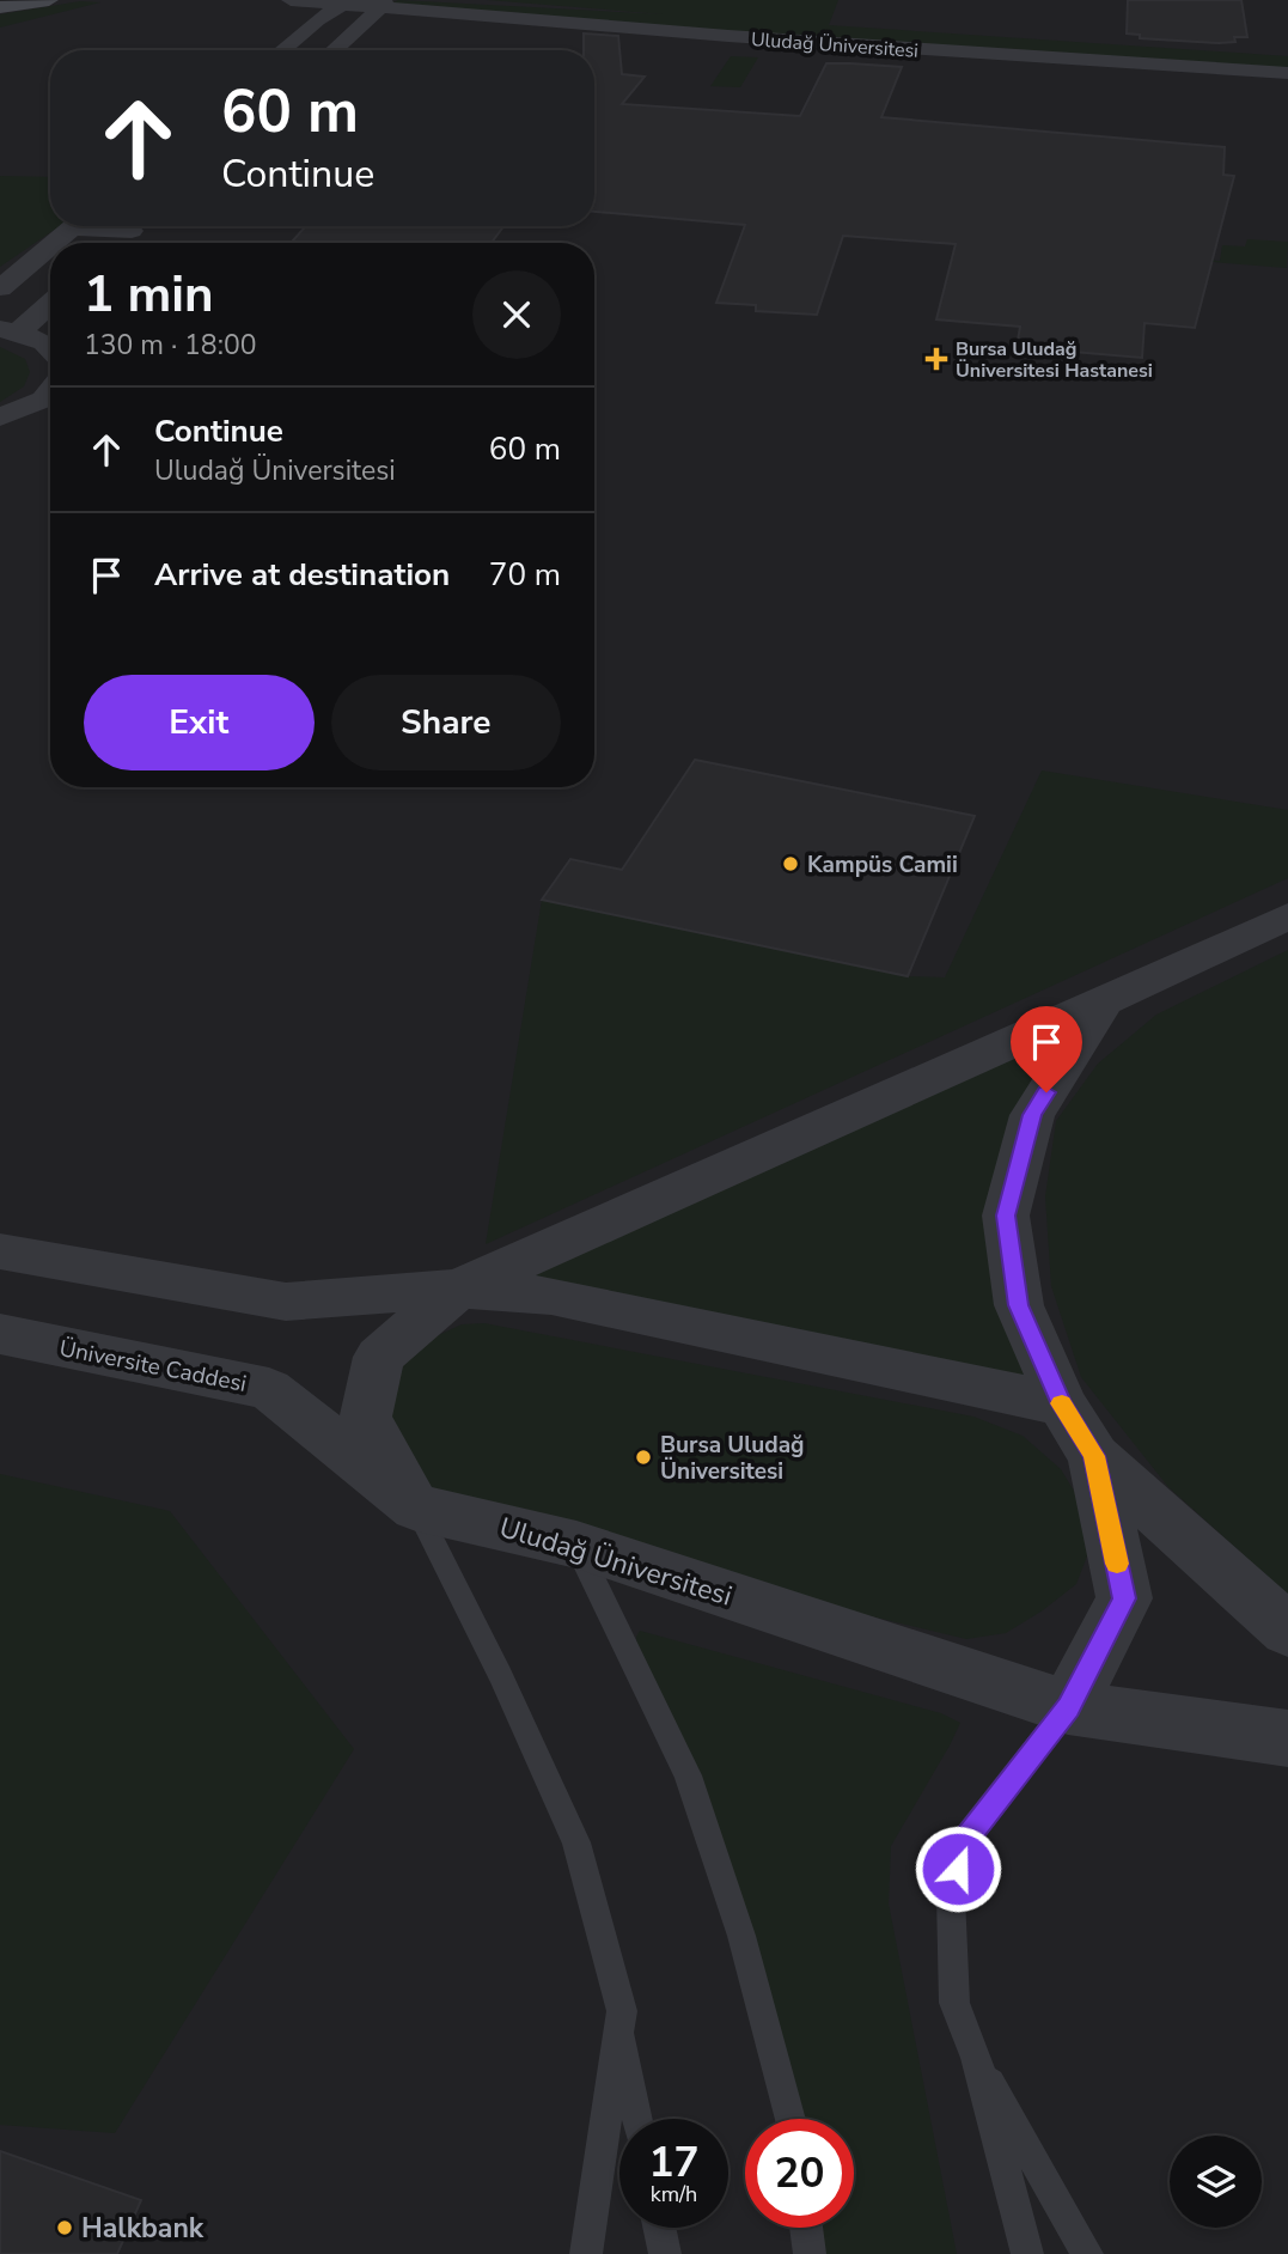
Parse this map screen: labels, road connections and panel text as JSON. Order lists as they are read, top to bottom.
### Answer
{
  "streets": {
    "street": ["Uludağ Üniversitesi", "Üniversite Caddesi"]
  },
  "crossings": [
    ["Uludağ Üniversitesi", "Üniversite Caddesi"]
  ],
  "places": {
    "health": ["Bursa Uludağ Üniversitesi Hastanesi"],
    "other": ["Kampüs Camii", "Bursa Uludağ Üniversitesi", "Halkbank"]
  },
  "page": {
    "turn": ["60 m", "Continue"],
    "heading": ["1 min", "130 m · 18:00"],
    "list": [
      {
        "name": "Continue",
        "note": "Uludağ Üniversitesi",
        "value": "60 m"
      },
      {
        "name": "Arrive at destination",
        "value": "70 m"
      }
    ],
    "buttons": ["Exit", "Share"],
    "speed": "17 km/h",
    "limit": "20"
  }
}
